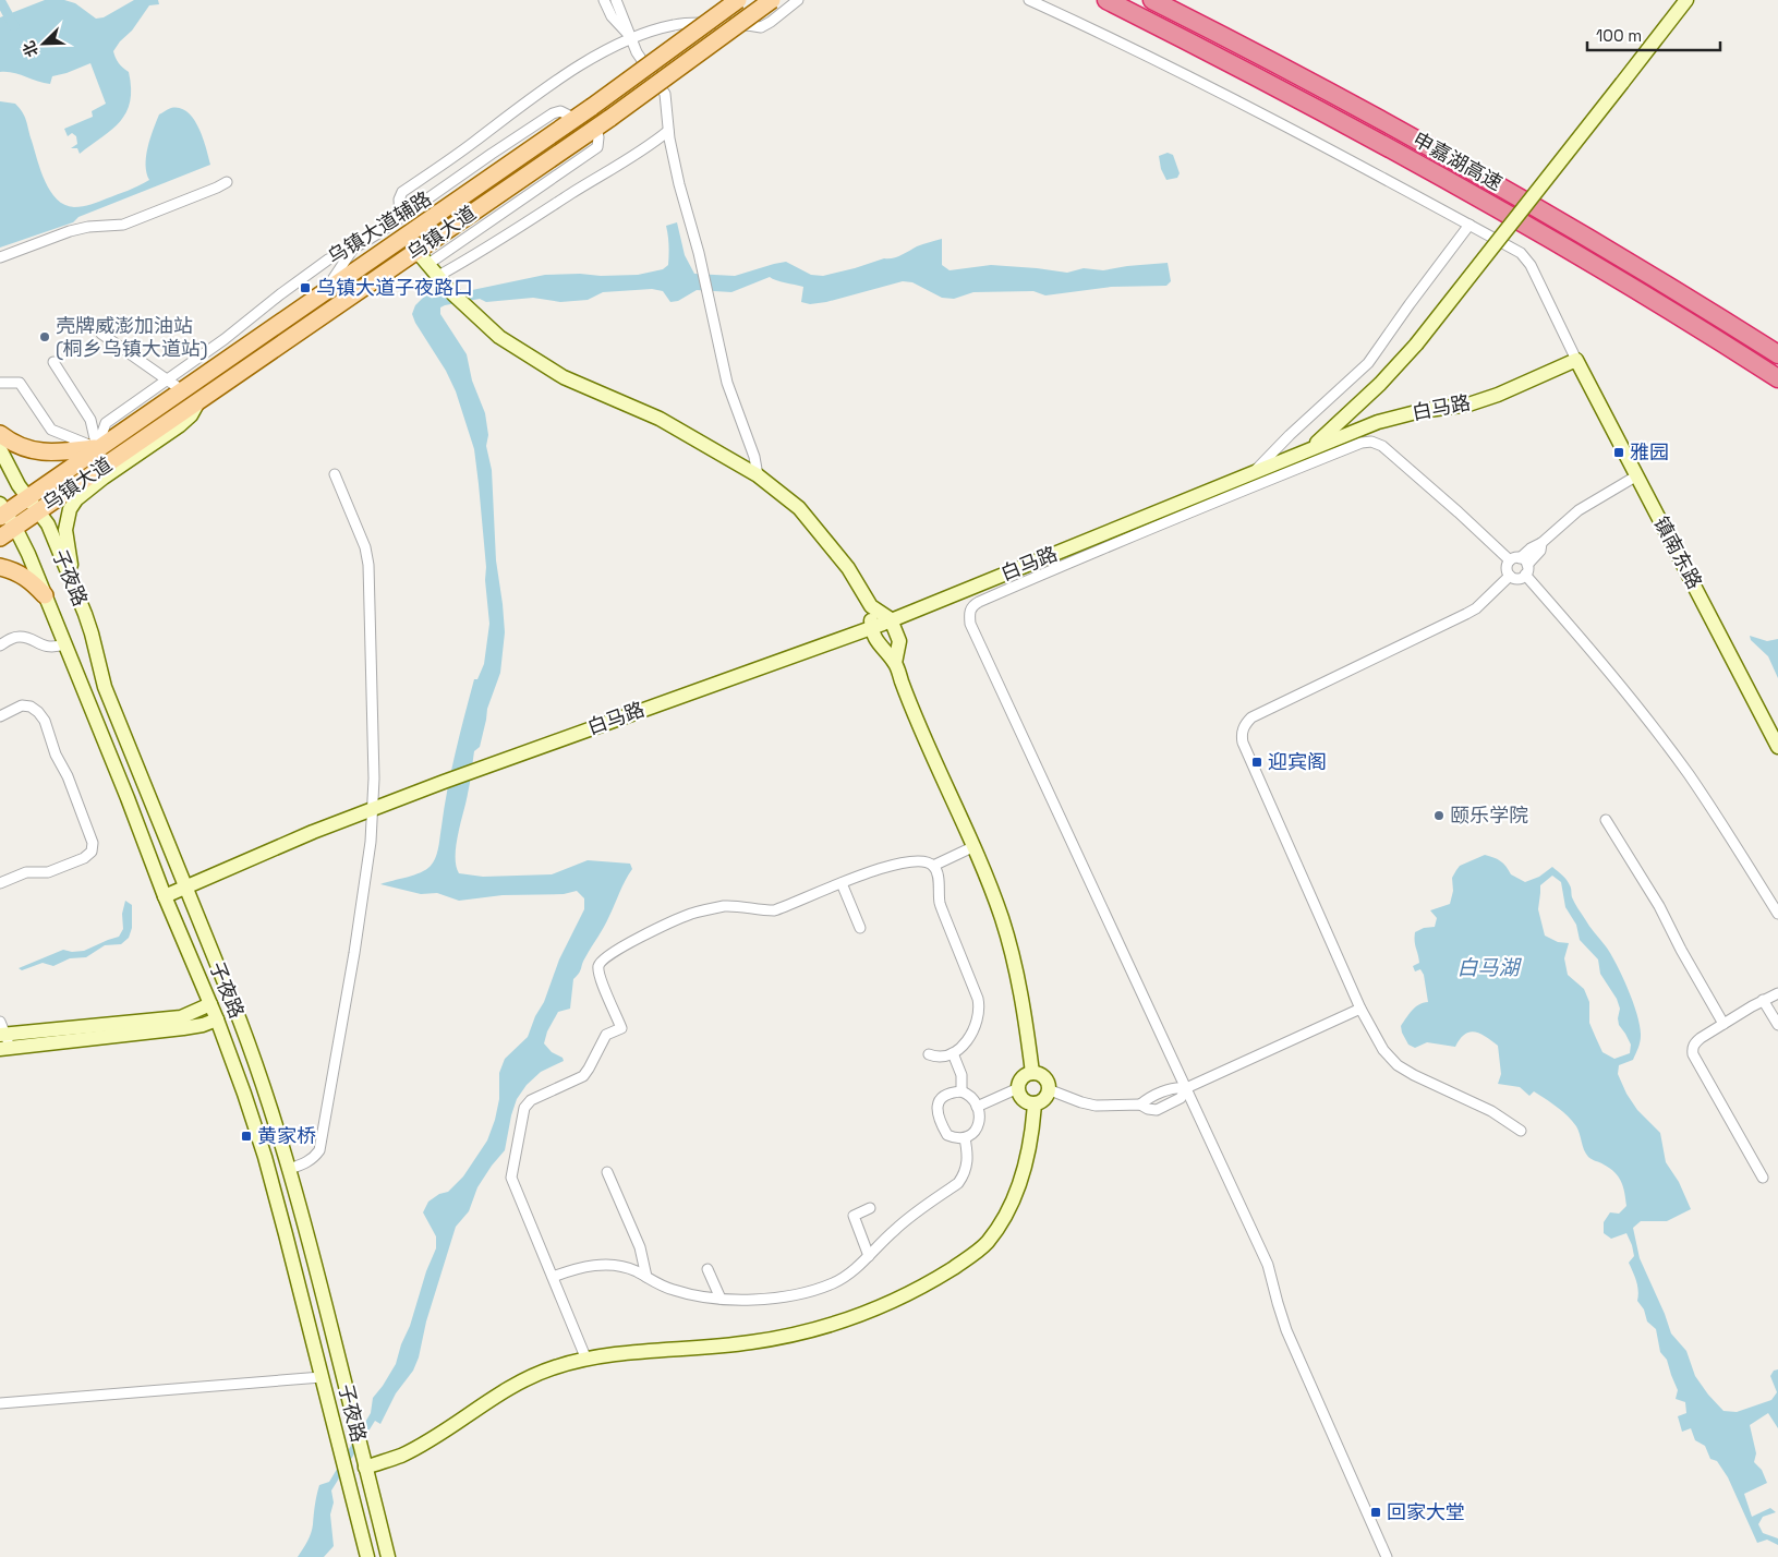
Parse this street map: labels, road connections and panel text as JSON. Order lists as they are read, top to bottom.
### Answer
{
  "streets": {
    "highway": ["申嘉湖高速"],
    "main road": ["乌镇大道"],
    "street": [
      "乌镇大道辅路",
      "白马路",
      "镇南东路",
      "子夜路"
    ]
  },
  "crossings": [
    ["乌镇大道辅路", "乌镇大道"],
    ["乌镇大道", "子夜路"],
    ["白马路", "镇南东路"],
    ["白马路", "子夜路"]
  ],
  "water": ["白马湖"],
  "places": {
    "transit": [
      "乌镇大道子夜路口",
      "雅园",
      "迎宾阁",
      "黄家桥",
      "回家大堂"
    ],
    "other": ["壳牌威澎加油站 (桐乡乌镇大道站)", "颐乐学院"]
  },
  "scale_bar": "100 m",
  "north": "bottom left"
}
